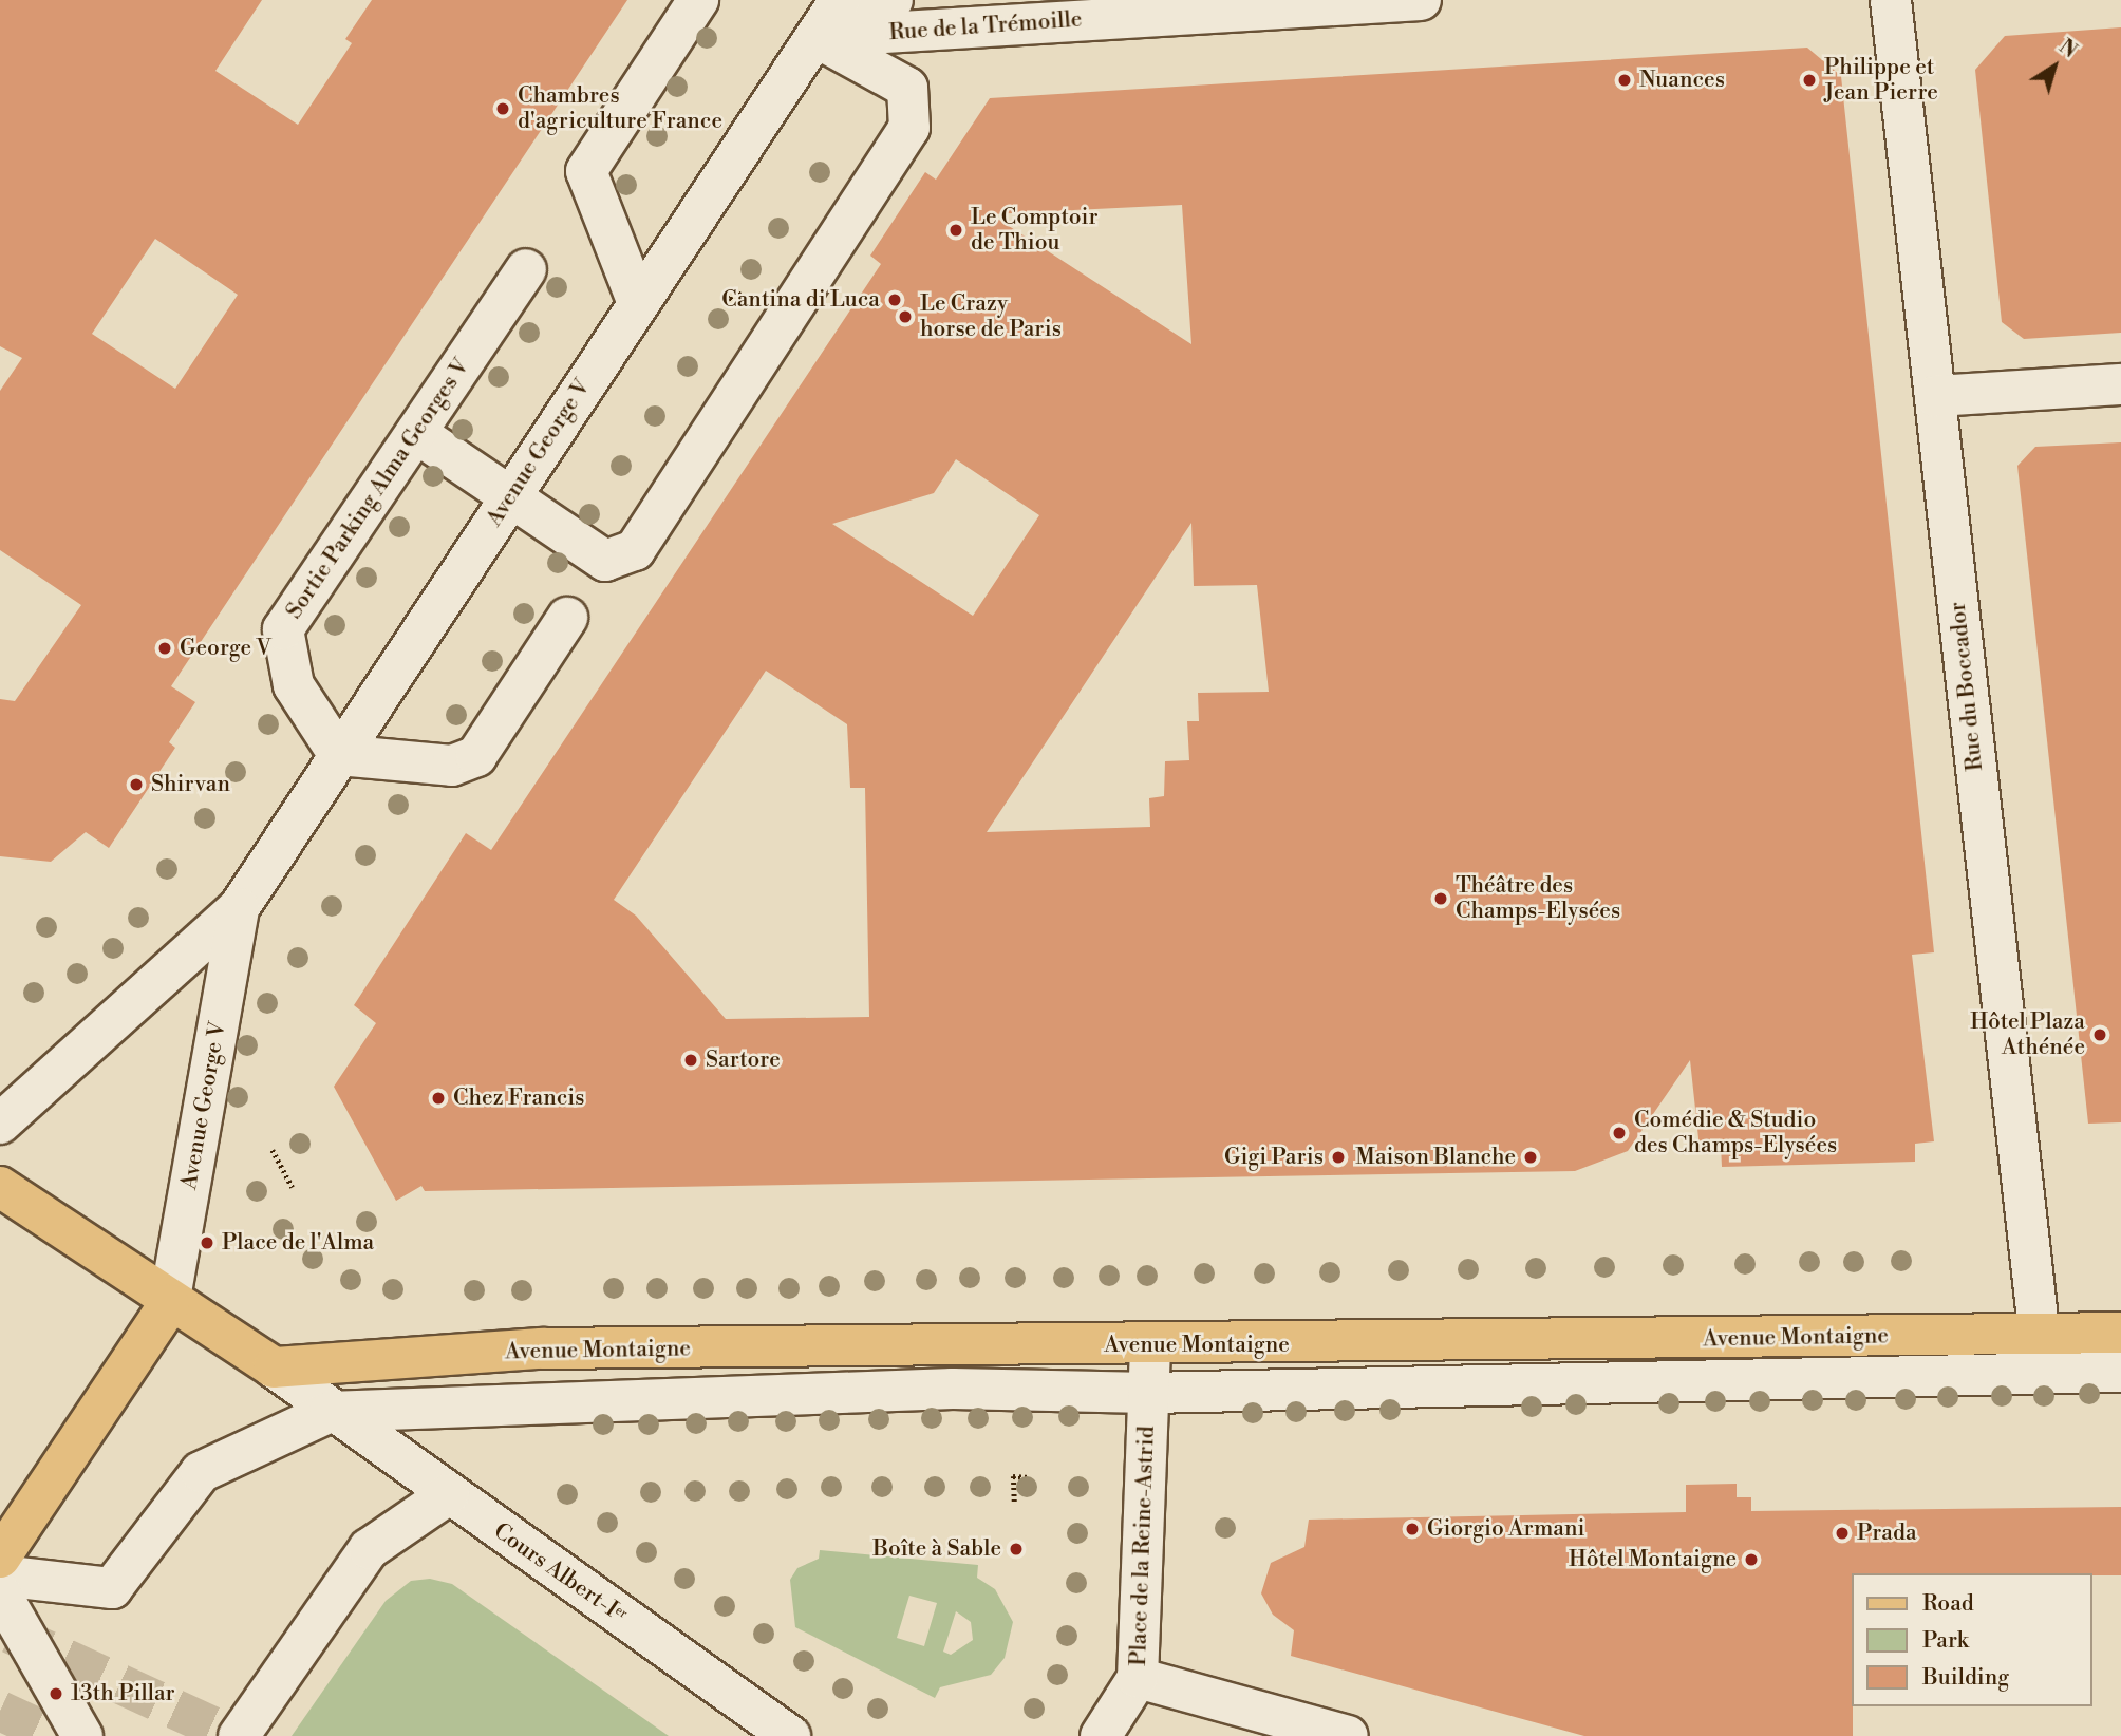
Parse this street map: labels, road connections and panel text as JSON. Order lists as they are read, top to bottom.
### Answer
{
  "streets": {
    "main road": ["Avenue Montaigne"],
    "street": [
      "Rue de la Trémoille",
      "Avenue George V",
      "Sortie Parking Alma Georges V",
      "Rue du Boccador",
      "Place de la Reine-Astrid",
      "Cours Albert-Iᵉʳ"
    ]
  },
  "crossings": [
    ["Rue de la Trémoille", "Avenue George V"],
    ["Avenue George V", "Sortie Parking Alma Georges V"],
    ["Rue du Boccador", "Avenue Montaigne"],
    ["Avenue Montaigne", "Place de la Reine-Astrid"],
    ["Avenue Montaigne", "Cours Albert-Iᵉʳ"]
  ],
  "places": [
    "Nuances",
    "Philippe et Jean Pierre",
    "Chambres d'agriculture France",
    "Le Comptoir de Thiou",
    "Cantina di Luca",
    "Le Crazy horse de Paris",
    "George V",
    "Shirvan",
    "Théâtre des Champs-Elysées",
    "Hôtel Plaza Athénée",
    "Sartore",
    "Chez Francis",
    "Comédie & Studio des Champs-Elysées",
    "Gigi Paris",
    "Maison Blanche",
    "Place de l'Alma",
    "Giorgio Armani",
    "Prada",
    "Boîte à Sable",
    "Hôtel Montaigne",
    "13th Pillar"
  ],
  "legend": ["Road", "Park", "Building"],
  "north": "top right"
}
